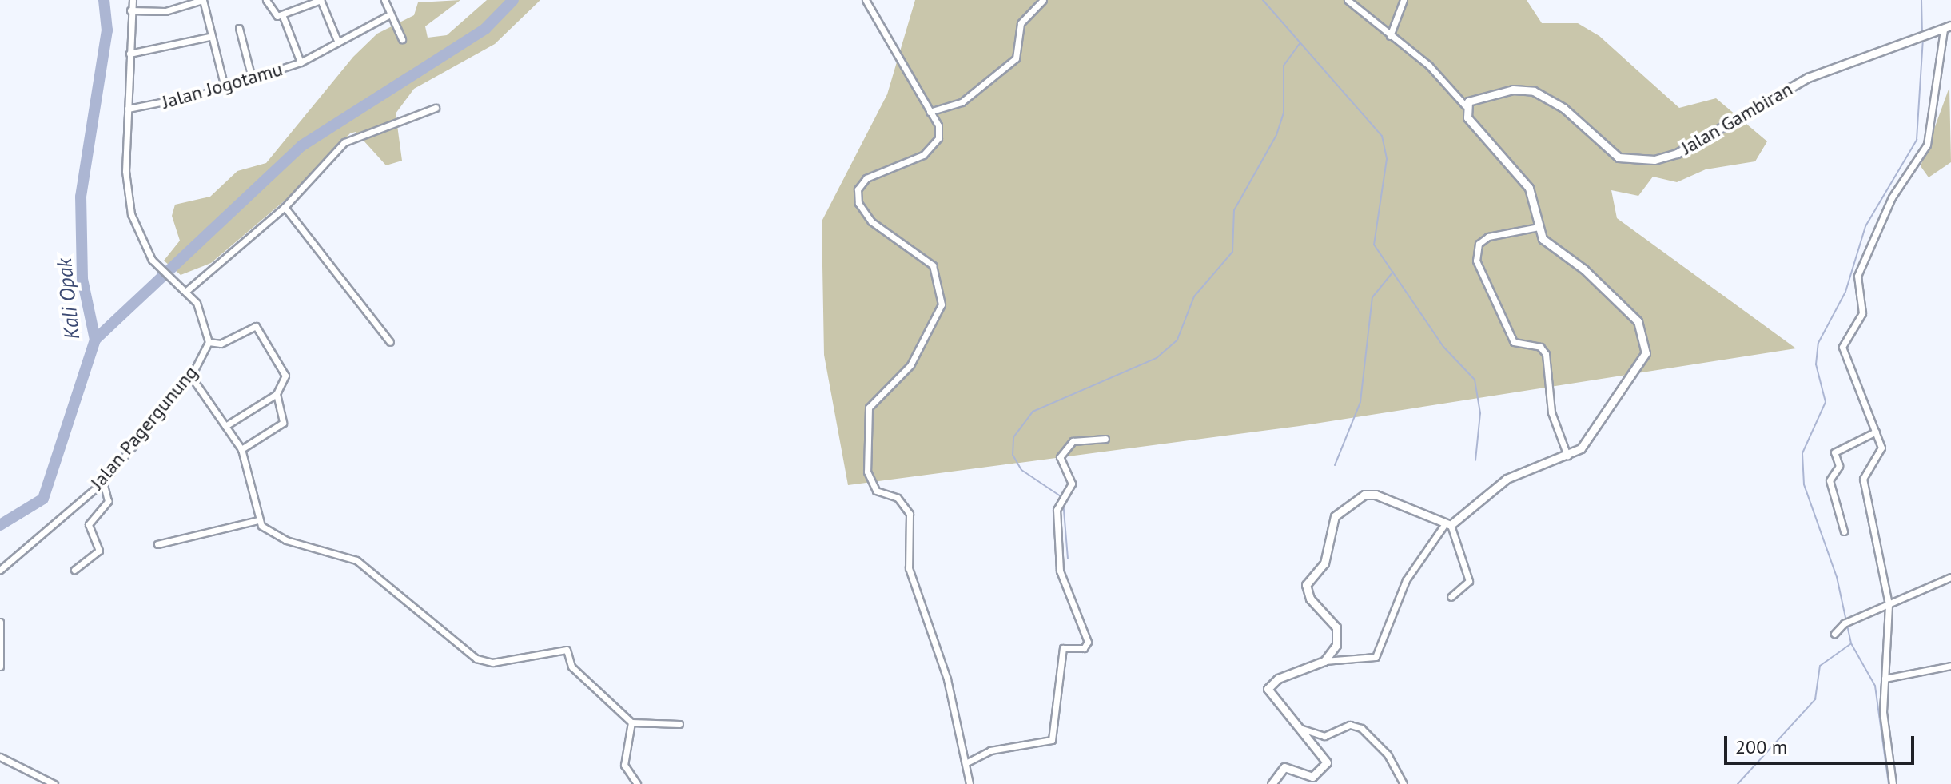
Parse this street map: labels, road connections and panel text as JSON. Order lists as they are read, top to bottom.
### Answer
{
  "streets": {
    "street": ["Jalan Jogotamu", "Jalan Gambiran", "Jalan Pagergunung"]
  },
  "water": ["Kali Opak"],
  "scale_bar": "200 m"
}
